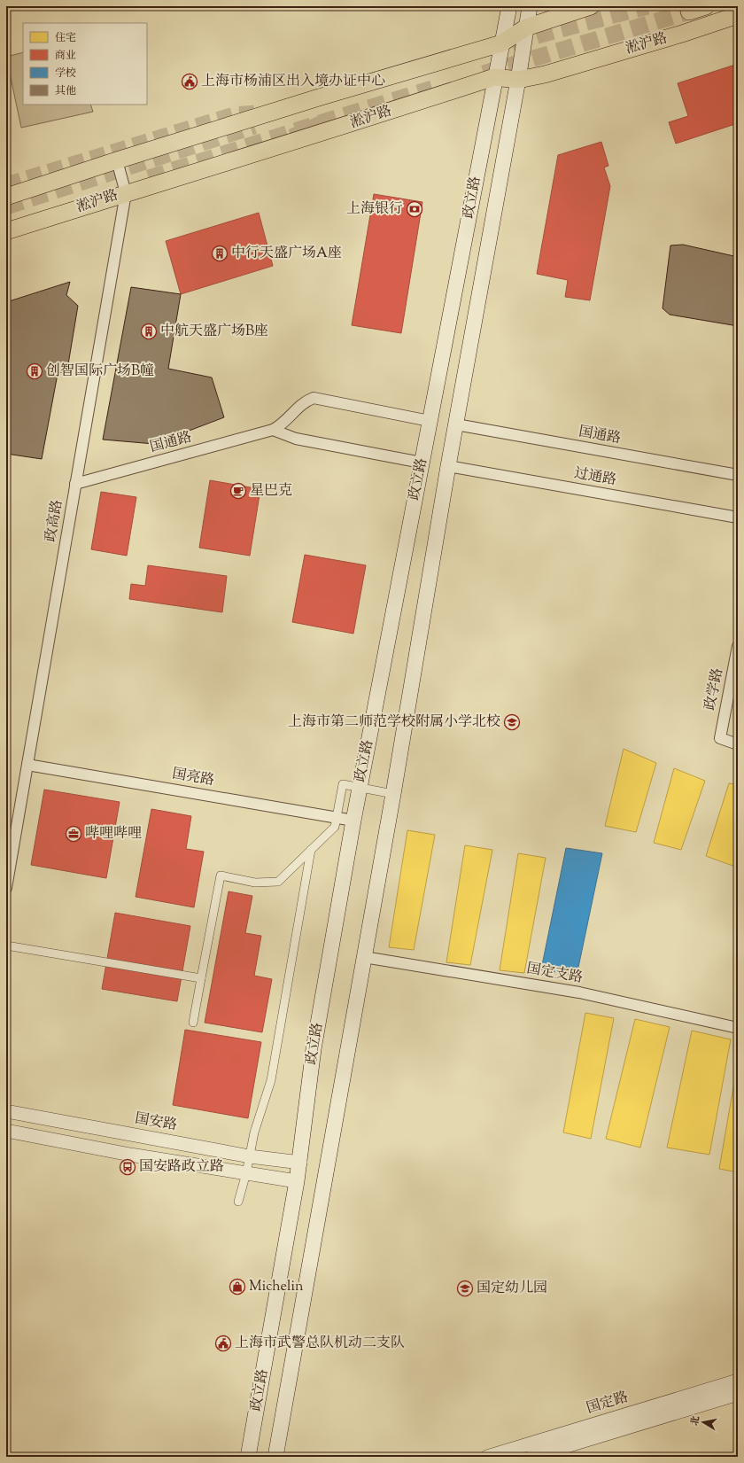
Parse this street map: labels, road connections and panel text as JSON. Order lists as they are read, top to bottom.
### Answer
{
  "streets": {
    "main road": ["淞沪路", "政立路"],
    "street": [
      "国通路",
      "过通路",
      "政高路",
      "政学路",
      "国亮路",
      "国定支路",
      "国安路",
      "国定路"
    ]
  },
  "crossings": [
    ["淞沪路", "政立路"],
    ["淞沪路", "政高路"],
    ["政立路", "国通路"],
    ["政立路", "过通路"],
    ["政立路", "国亮路"],
    ["政立路", "国定支路"],
    ["政立路", "国安路"],
    ["国通路", "政高路"],
    ["政高路", "国亮路"]
  ],
  "places": {
    "public building": ["上海市杨浦区出入境办证中心", "上海市武警总队机动二支队"],
    "bank": ["上海银行"],
    "building": ["中行天盛广场A座", "中航天盛广场B座", "创智国际广场B幢"],
    "cafe": ["星巴克"],
    "school or university": ["上海市第二师范学校附属小学北校", "国定幼儿园"],
    "office": ["哔哩哔哩"],
    "bus stop": ["国安路政立路"],
    "shop": ["Michelin"]
  },
  "legend": [
    "住宅",
    "商业",
    "学校",
    "其他"
  ],
  "north": "left"
}
